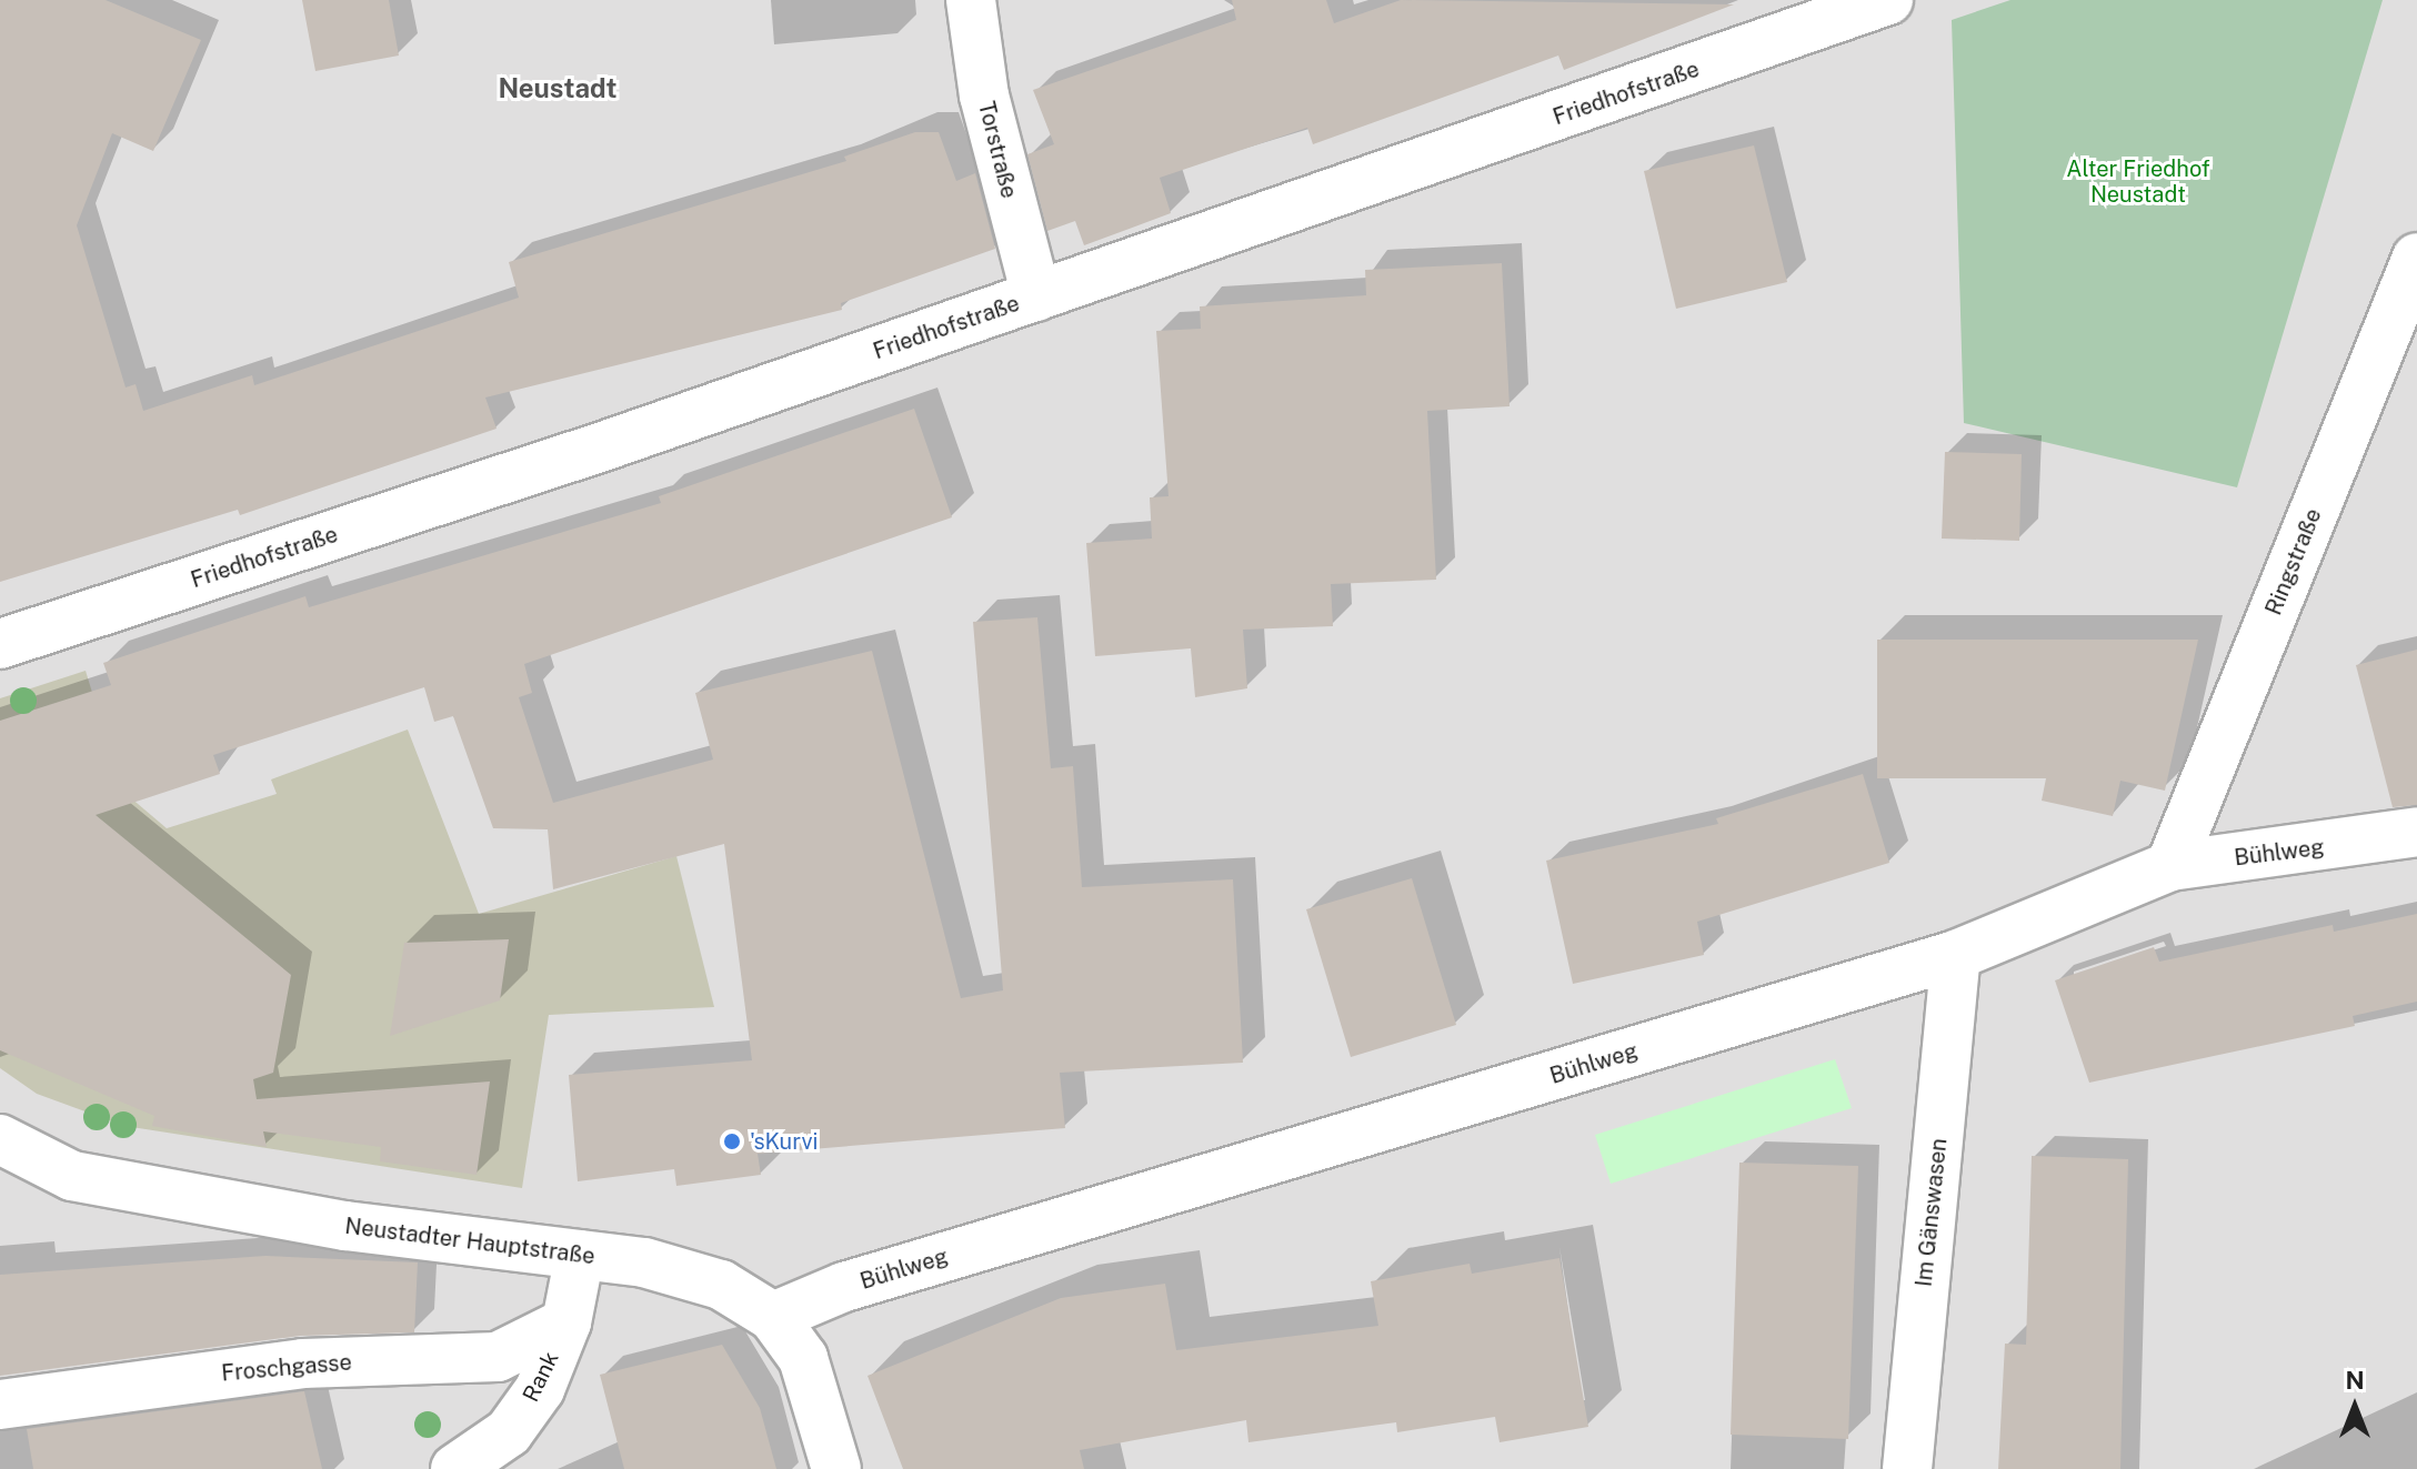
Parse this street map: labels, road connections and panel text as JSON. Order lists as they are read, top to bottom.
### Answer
{
  "streets": {
    "street": [
      "Friedhofstraße",
      "Torstraße",
      "Ringstraße",
      "Bühlweg",
      "Im Gänswasen",
      "Neustadter Hauptstraße",
      "Froschgasse",
      "Rank"
    ]
  },
  "crossings": [
    ["Friedhofstraße", "Torstraße"],
    ["Ringstraße", "Bühlweg"],
    ["Bühlweg", "Im Gänswasen"],
    ["Bühlweg", "Neustadter Hauptstraße"],
    ["Neustadter Hauptstraße", "Rank"],
    ["Froschgasse", "Rank"]
  ],
  "districts": ["Neustadt"],
  "parks": ["Alter Friedhof Neustadt"],
  "places": ["'sKurvi"],
  "north": "top"
}
